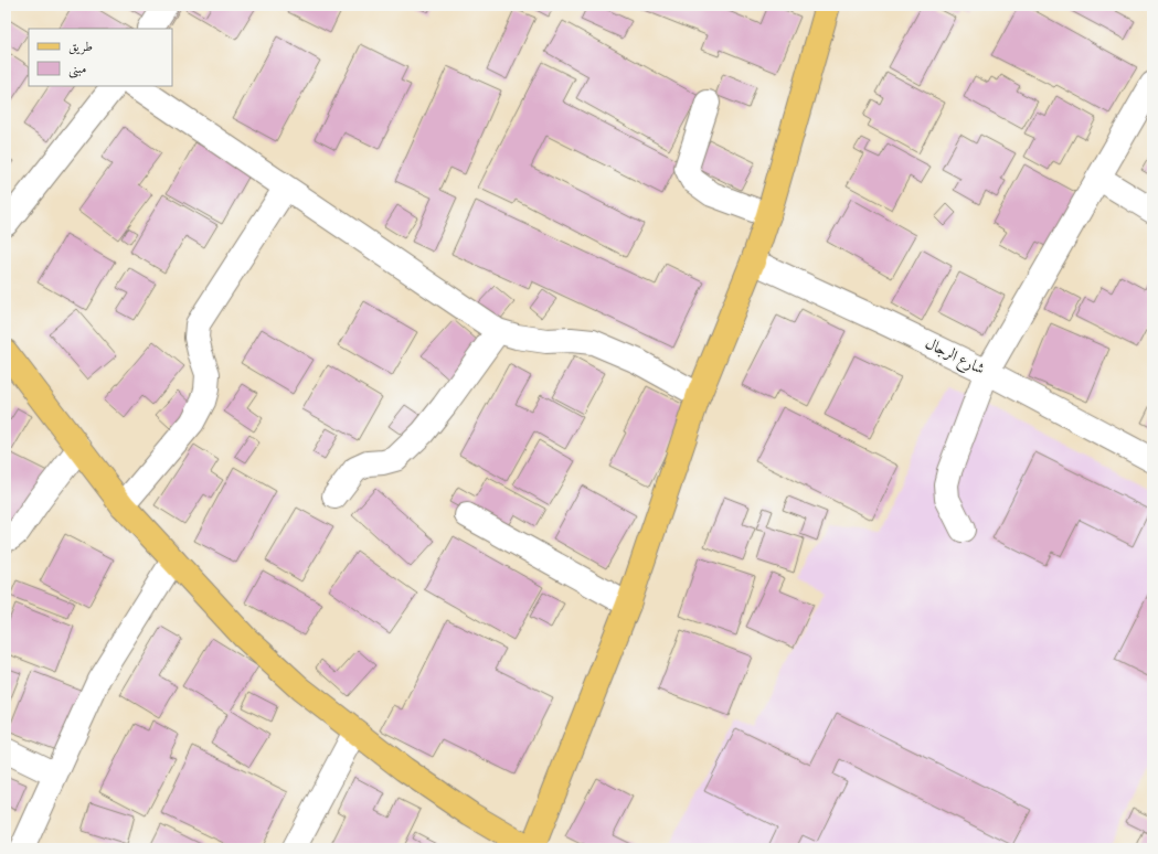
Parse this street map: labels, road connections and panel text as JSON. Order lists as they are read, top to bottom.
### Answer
{
  "streets": {
    "street": ["شارع الرجال"]
  },
  "legend": ["طريق", "مبنى"]
}
